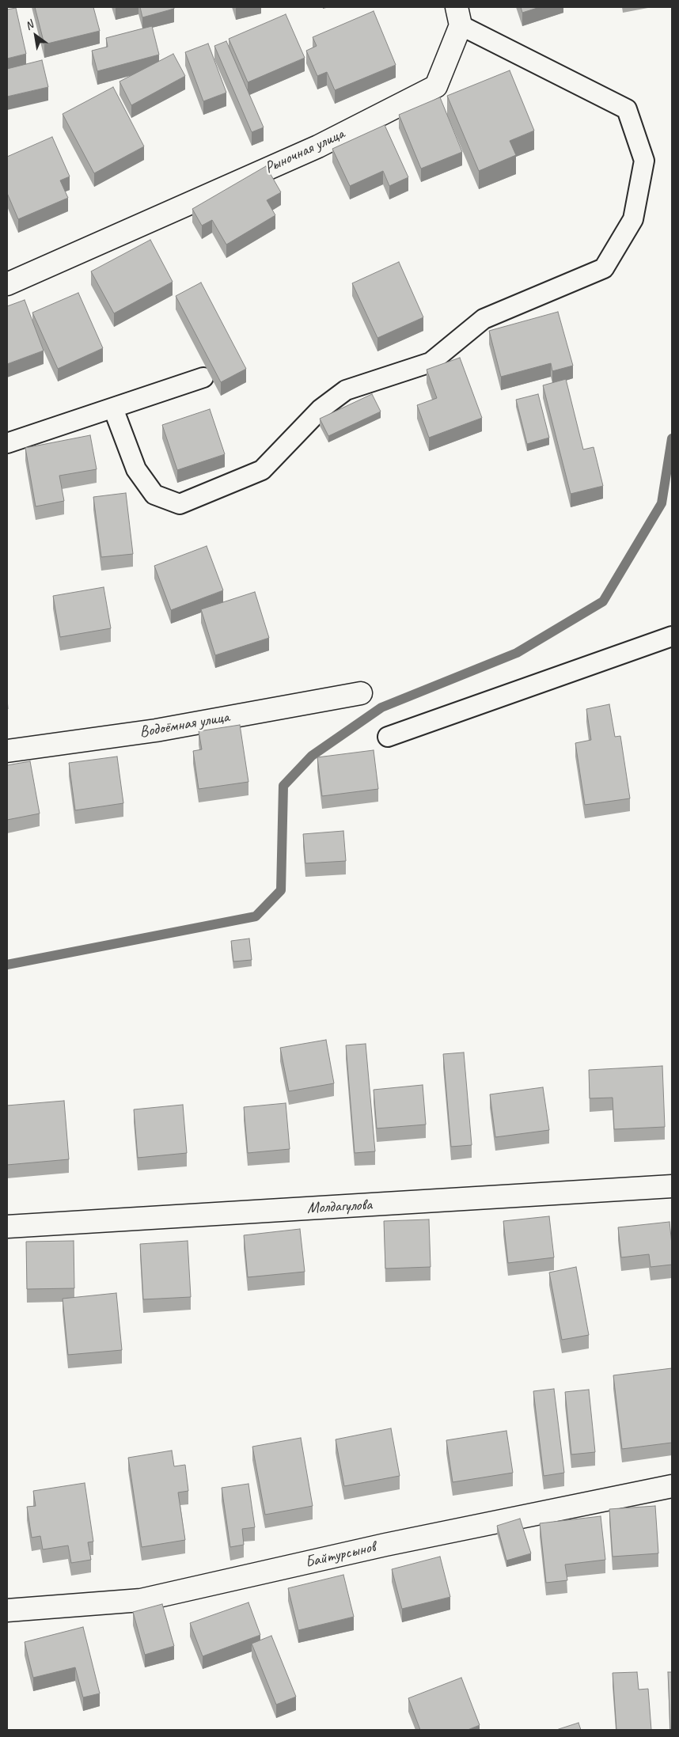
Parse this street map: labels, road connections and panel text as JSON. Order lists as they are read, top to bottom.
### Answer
{
  "streets": {
    "street": [
      "Рыночная улица",
      "Водоёмная улица",
      "Молдагулова",
      "Байтурсынов"
    ]
  },
  "north": "top left"
}
